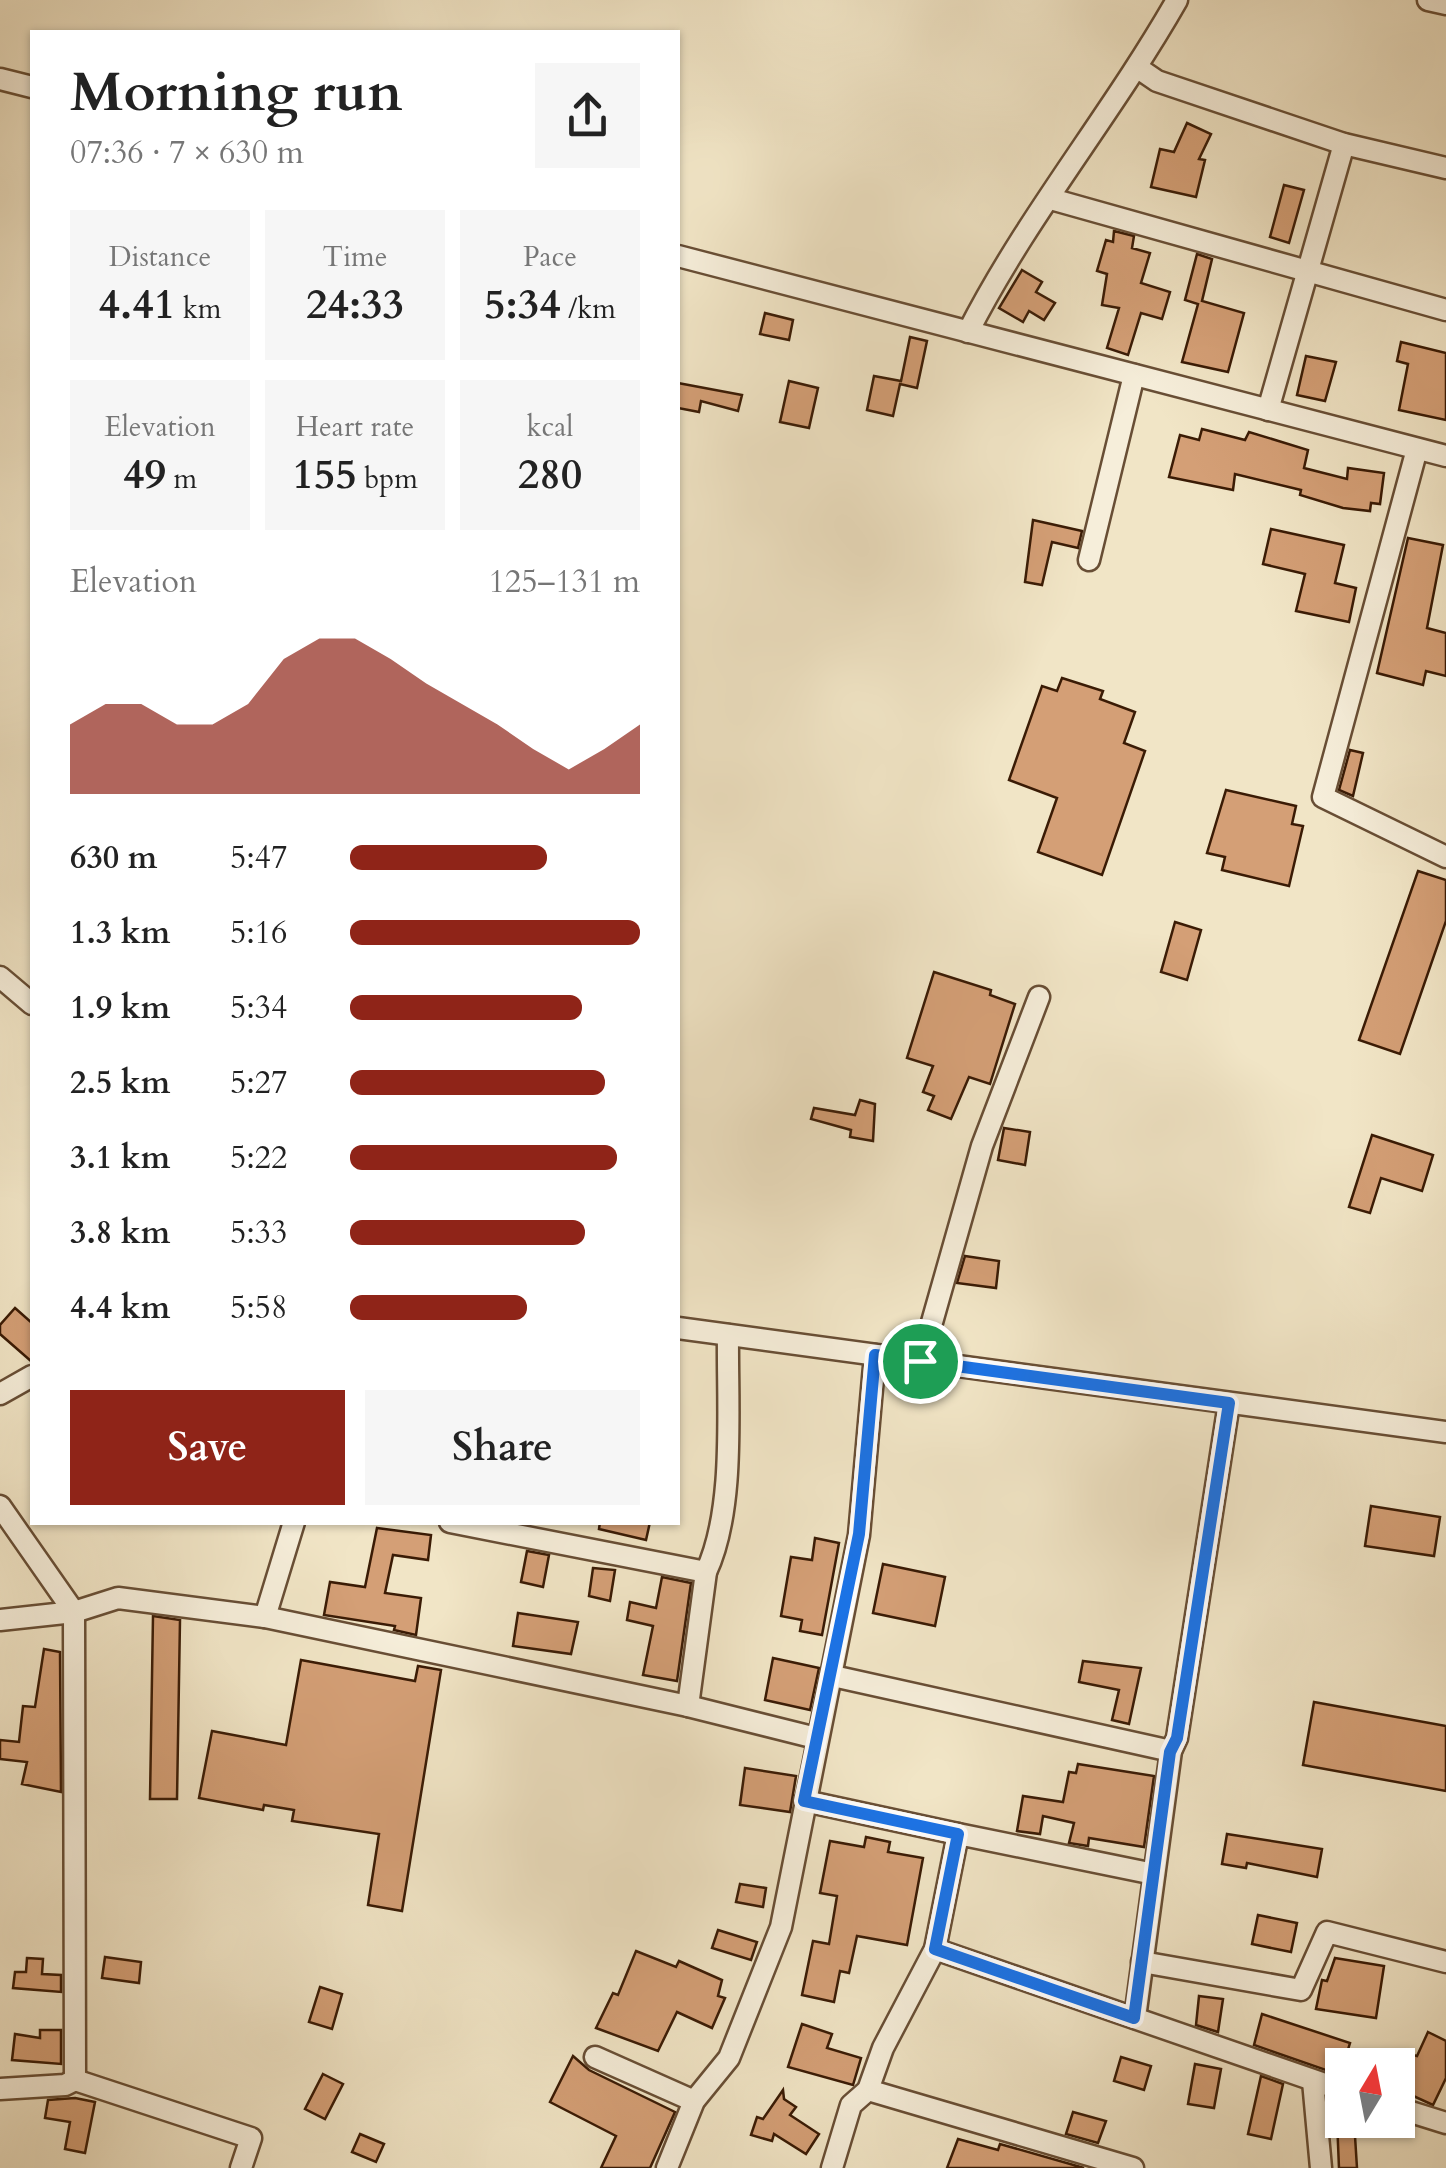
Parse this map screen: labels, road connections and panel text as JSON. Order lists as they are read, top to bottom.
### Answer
{
  "north": "top",
  "page": {
    "heading": ["Morning run", "07:36 · 7 × 630 m"],
    "stats": [
      ["Distance", "4.41 km"],
      ["Time", "24:33"],
      ["Pace", "5:34 /km"],
      ["Elevation", "49 m"],
      ["Heart rate", "155 bpm"],
      ["kcal", "280"]
    ],
    "chart": ["Elevation", "125–131 m"],
    "list": [
      {
        "name": "630 m",
        "note": "5:47"
      },
      {
        "name": "1.3 km",
        "note": "5:16"
      },
      {
        "name": "1.9 km",
        "note": "5:34"
      },
      {
        "name": "2.5 km",
        "note": "5:27"
      },
      {
        "name": "3.1 km",
        "note": "5:22"
      },
      {
        "name": "3.8 km",
        "note": "5:33"
      },
      {
        "name": "4.4 km",
        "note": "5:58"
      }
    ],
    "buttons": ["Save", "Share"]
  }
}
